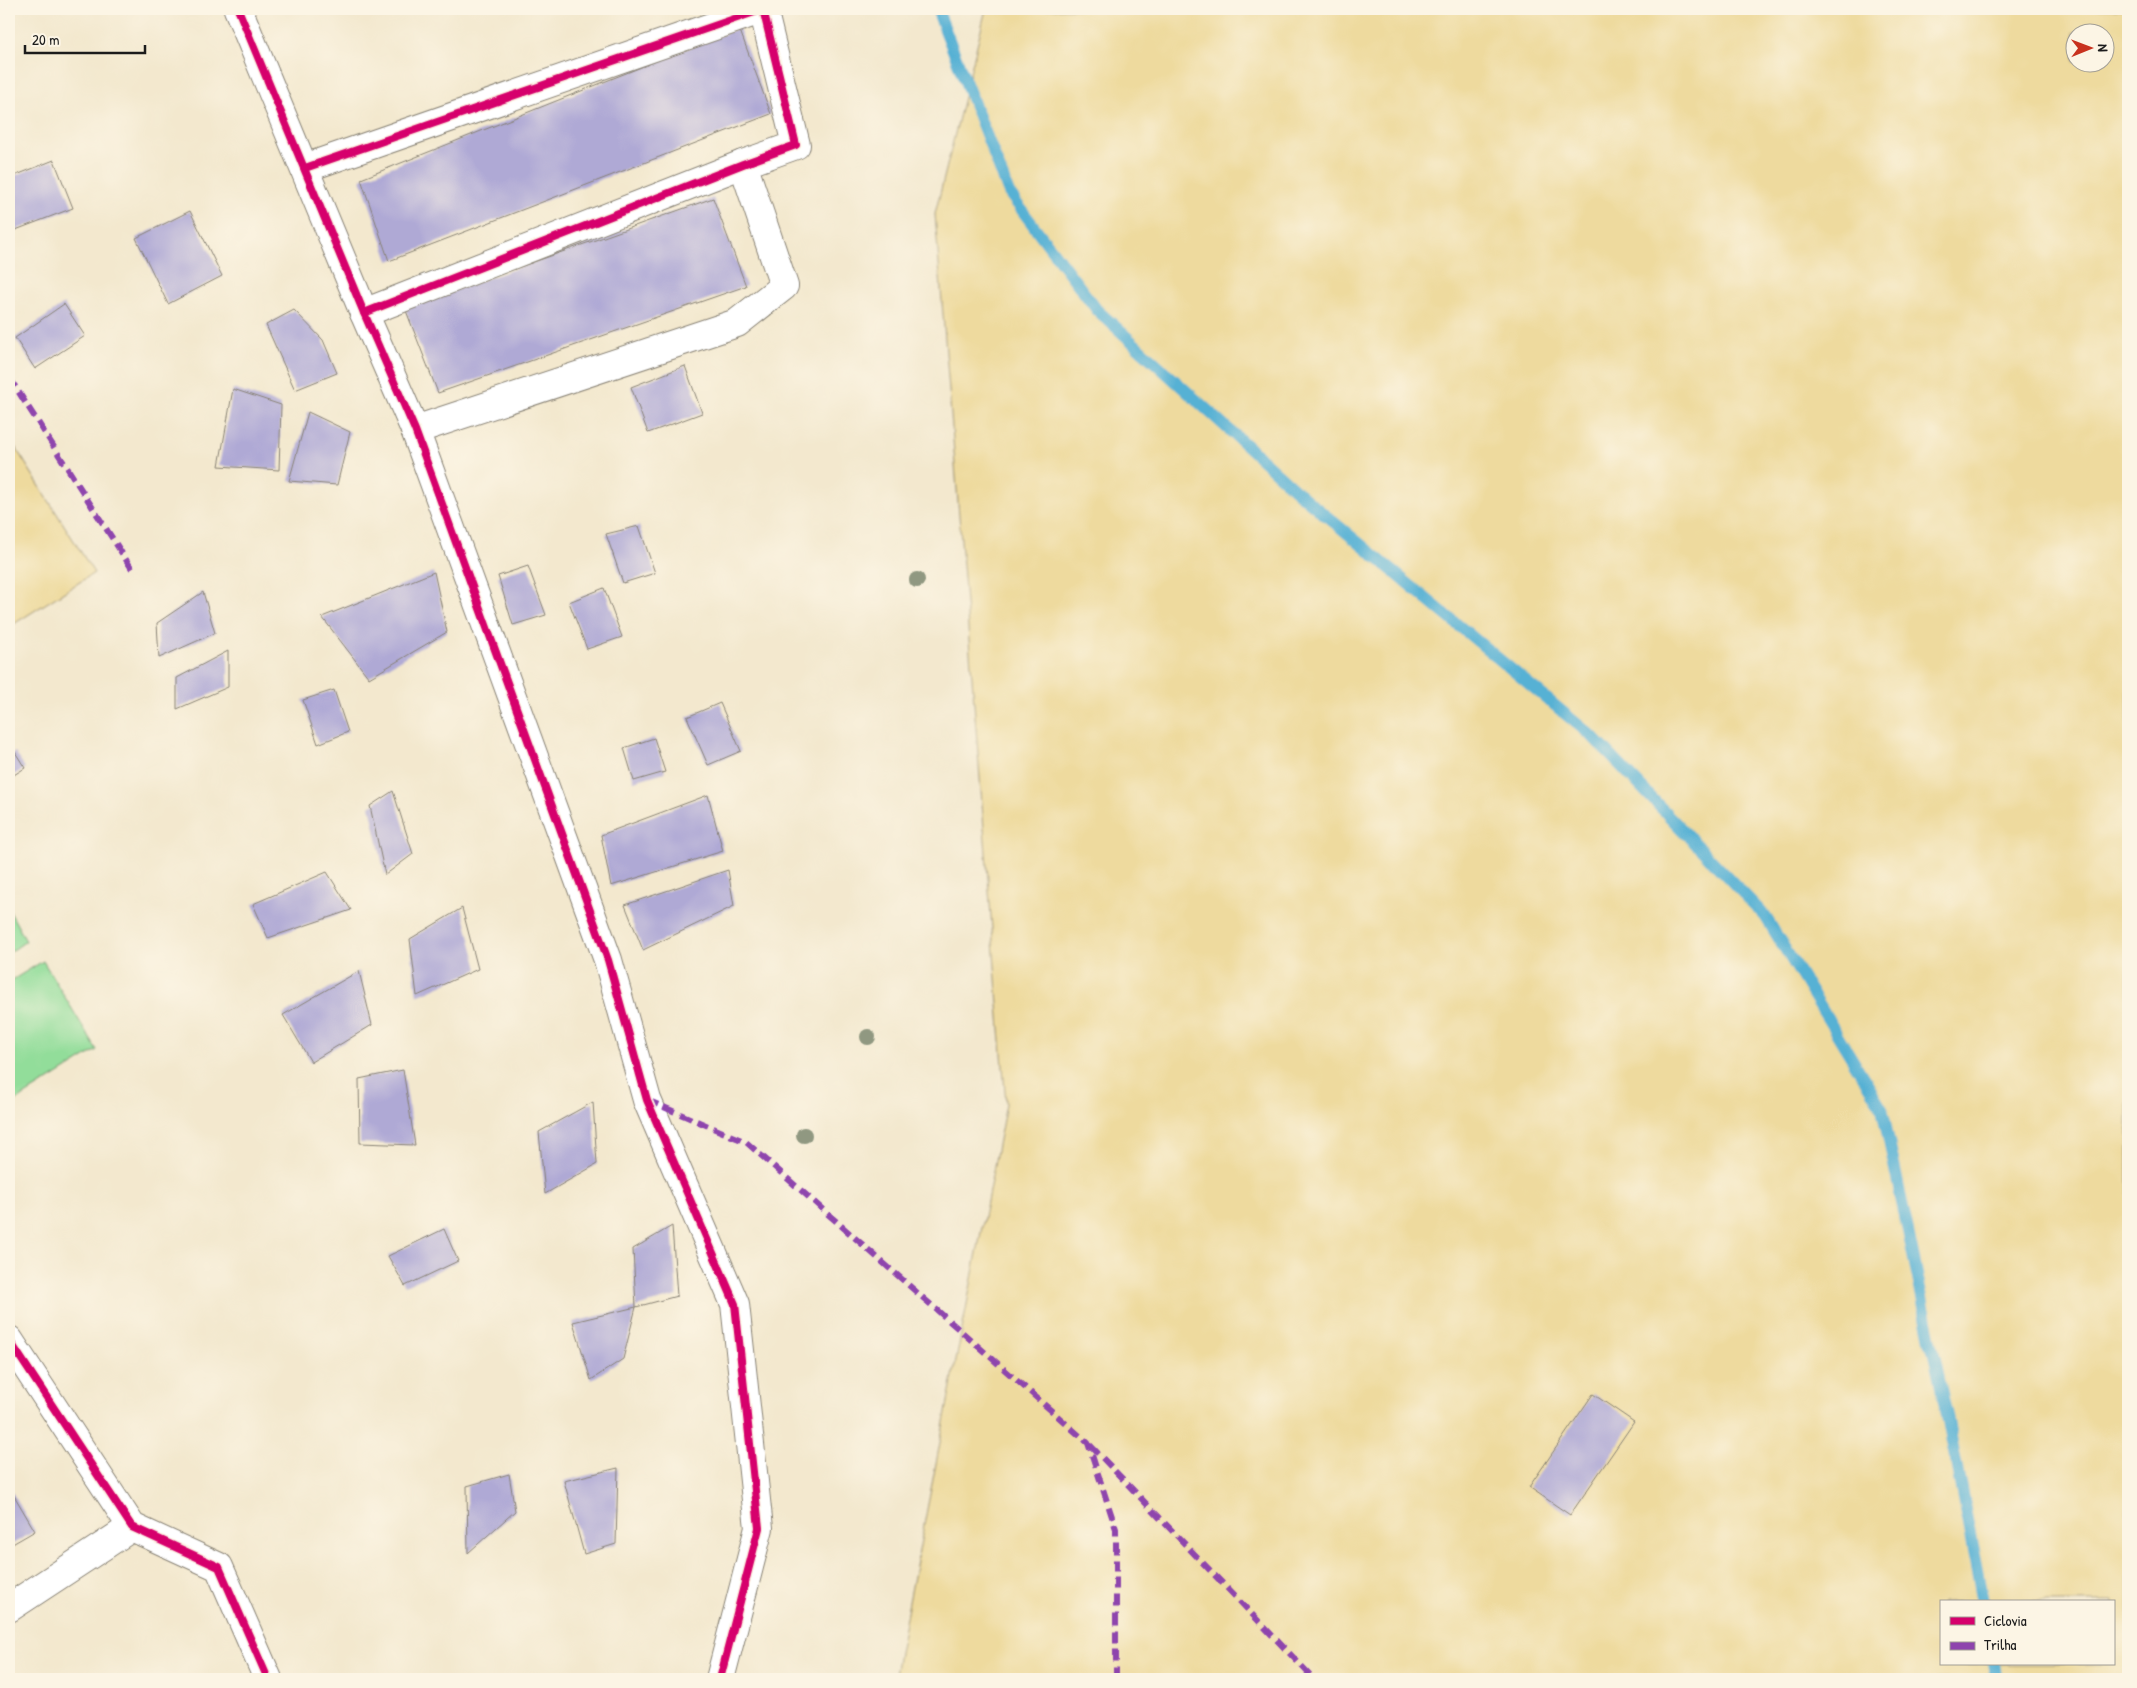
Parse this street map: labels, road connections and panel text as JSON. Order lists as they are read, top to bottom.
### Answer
{
  "legend": ["Ciclovia", "Trilha"],
  "scale_bar": "20 m",
  "north": "right"
}
